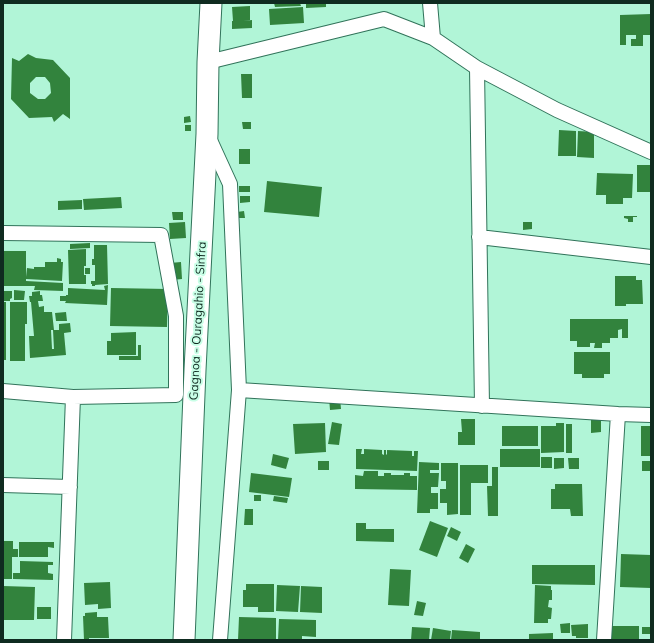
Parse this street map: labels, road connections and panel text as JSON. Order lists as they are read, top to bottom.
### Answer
{
  "streets": {
    "main road": ["Gagnoa - Ouragahio - Sinfra"]
  }
}
